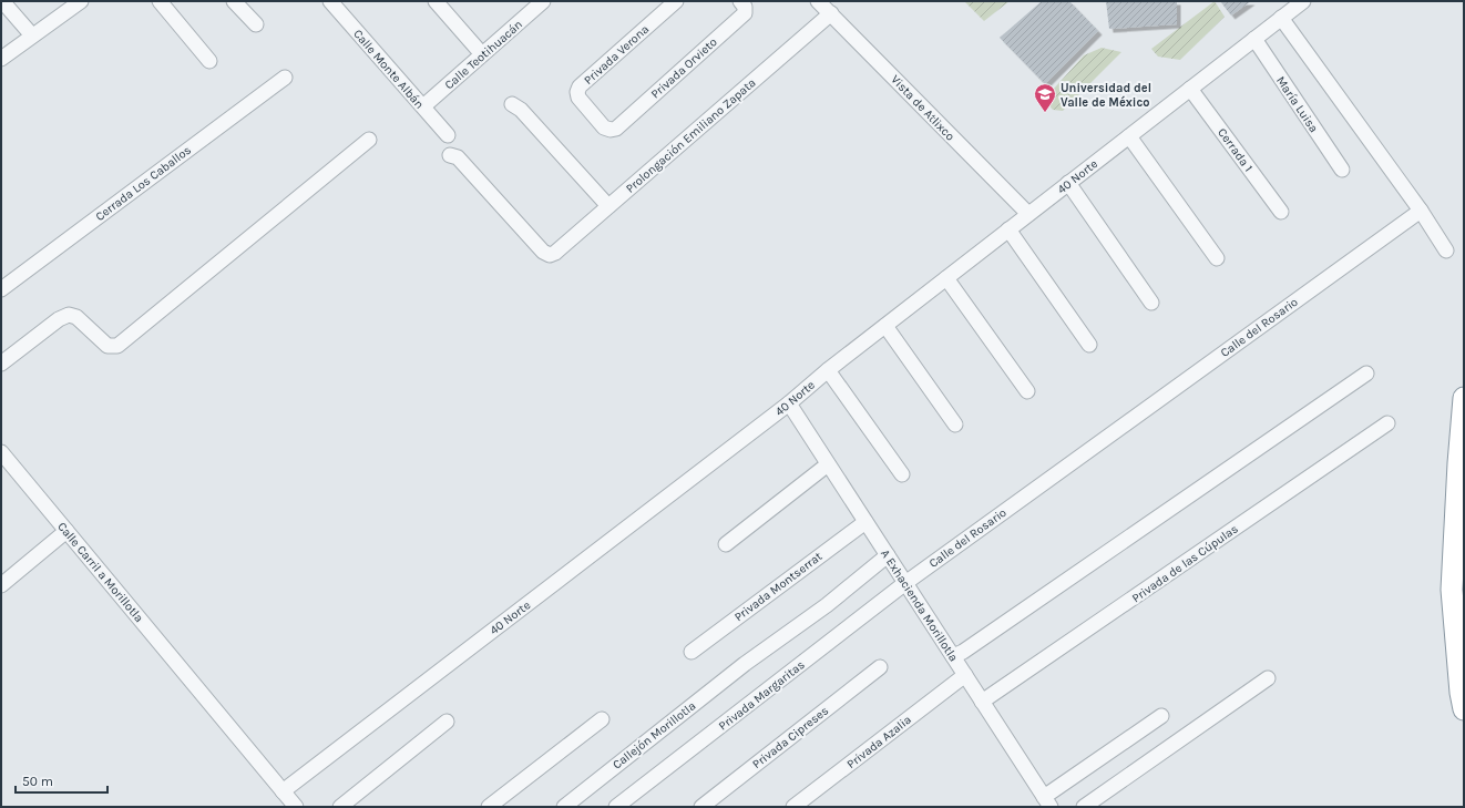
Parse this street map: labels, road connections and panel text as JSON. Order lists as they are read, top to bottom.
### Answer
{
  "streets": {
    "street": [
      "Calle Teotihuacán",
      "Privada Verona",
      "Privada Orvieto",
      "Calle Monte Albán",
      "María Luisa",
      "Vista de Atlixco",
      "Prolongación Emiliano Zapata",
      "Cerrada 1",
      "40 Norte",
      "Cerrada Los Caballos",
      "Calle del Rosario",
      "Privada de las Cúpulas",
      "Calle Carril a Morillotla",
      "Privada Montserrat",
      "A Exhacienda Morillotla",
      "Privada Margaritas",
      "Callejón Morillotla",
      "Privada Cipreses",
      "Privada Azalia"
    ]
  },
  "crossings": [
    ["Calle Teotihuacán", "Calle Monte Albán"],
    ["Privada Verona", "Privada Orvieto"],
    ["María Luisa", "40 Norte"],
    ["Vista de Atlixco", "Prolongación Emiliano Zapata"],
    ["Vista de Atlixco", "40 Norte"],
    ["Cerrada 1", "40 Norte"],
    ["40 Norte", "Calle Carril a Morillotla"],
    ["40 Norte", "A Exhacienda Morillotla"],
    ["Calle del Rosario", "A Exhacienda Morillotla"],
    ["Calle del Rosario", "Privada Margaritas"],
    ["Privada de las Cúpulas", "A Exhacienda Morillotla"],
    ["Privada Montserrat", "A Exhacienda Morillotla"],
    ["A Exhacienda Morillotla", "Privada Margaritas"],
    ["A Exhacienda Morillotla", "Callejón Morillotla"],
    ["A Exhacienda Morillotla", "Privada Azalia"]
  ],
  "places": {
    "school or university": ["Universidad del Valle de México"]
  },
  "scale_bar": "50 m"
}
